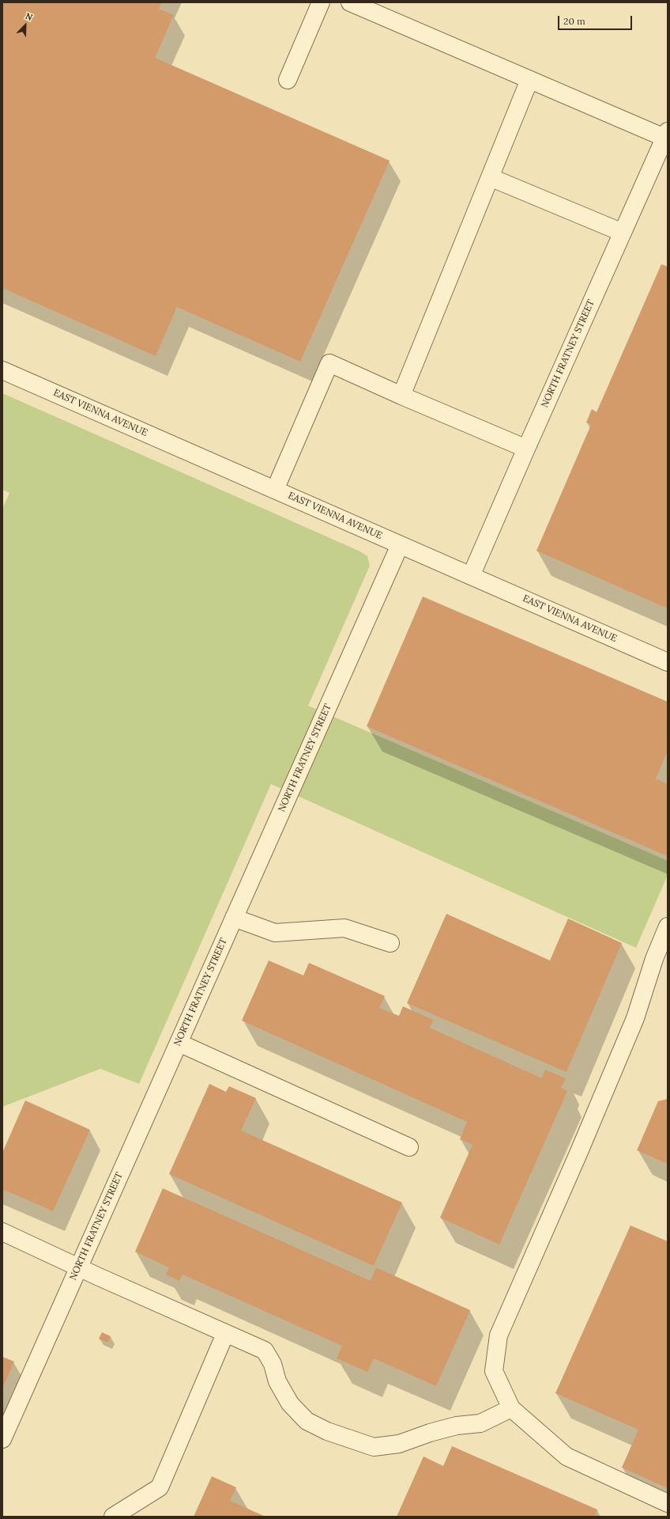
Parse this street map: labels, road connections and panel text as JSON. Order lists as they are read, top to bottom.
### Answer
{
  "streets": {
    "street": ["NORTH FRATNEY STREET", "EAST VIENNA AVENUE"]
  },
  "crossings": [
    ["NORTH FRATNEY STREET", "EAST VIENNA AVENUE"]
  ],
  "scale_bar": "20 m",
  "north": "top right"
}
